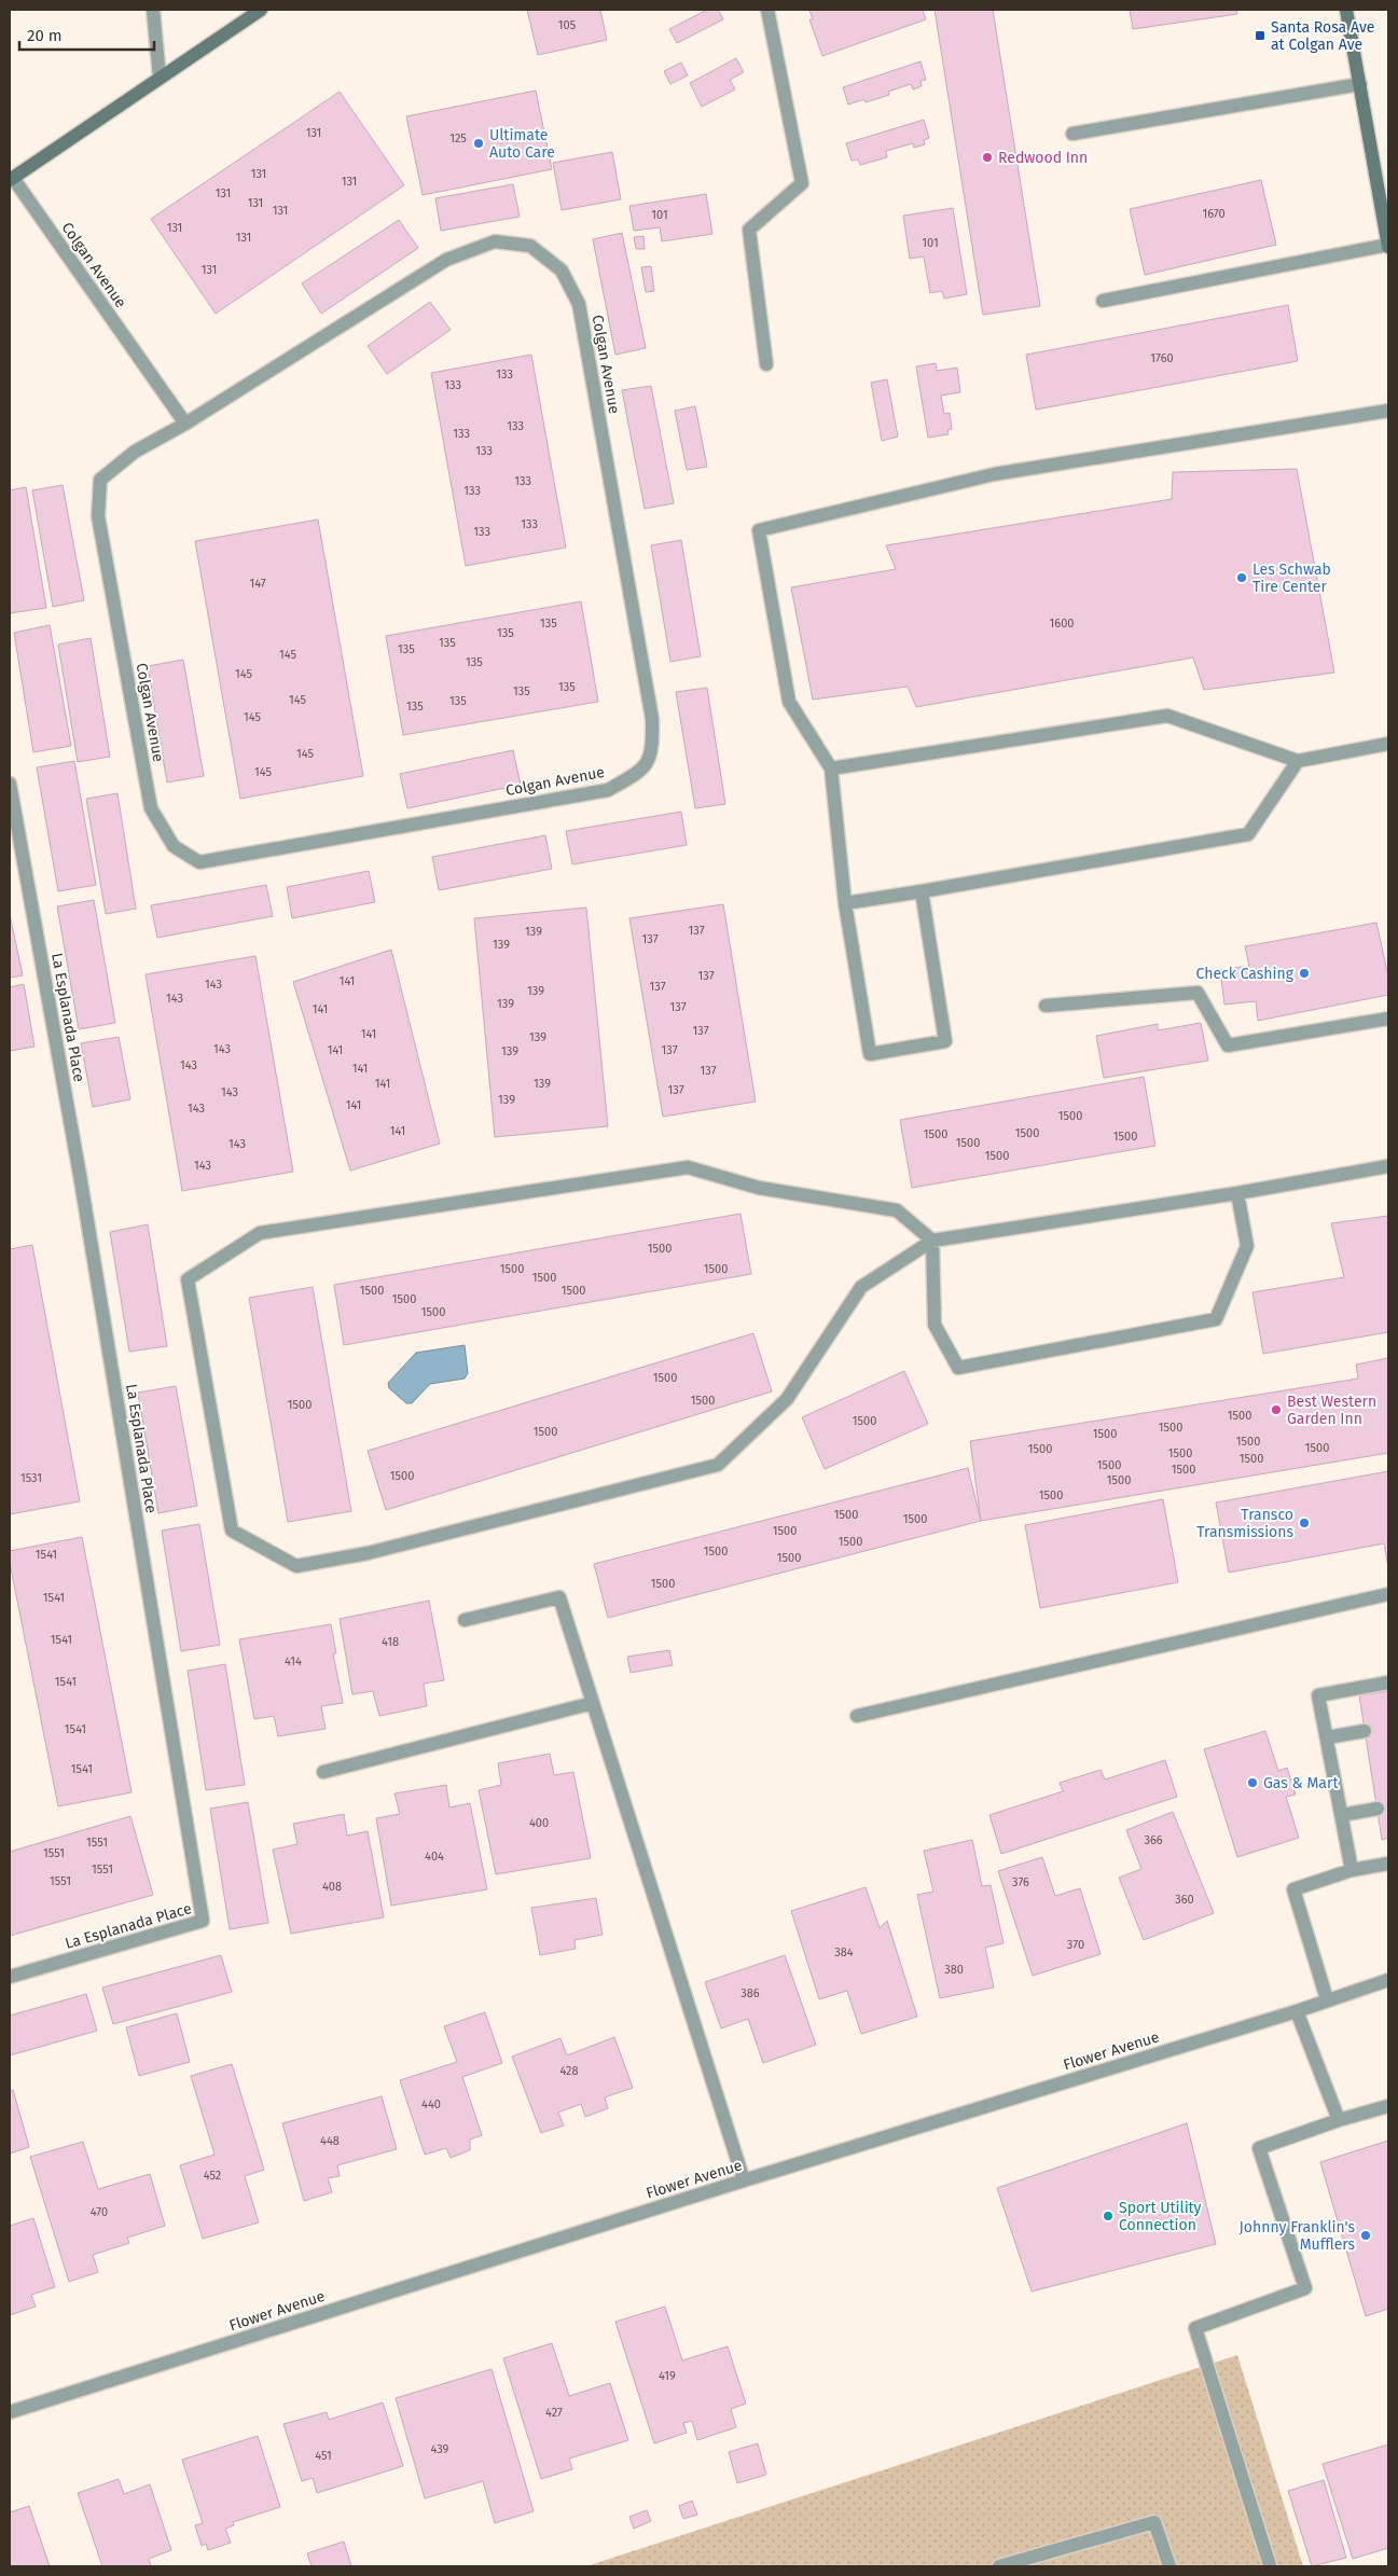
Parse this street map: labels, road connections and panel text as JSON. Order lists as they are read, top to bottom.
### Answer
{
  "streets": {
    "main road": ["Colgan Avenue"],
    "street": ["La Esplanada Place", "Flower Avenue"]
  },
  "places": {
    "transit": ["Santa Rosa Ave at Colgan Ave"],
    "other": [
      "Ultimate Auto Care",
      "Redwood Inn",
      "Les Schwab Tire Center",
      "Check Cashing",
      "Best Western Garden Inn",
      "Transco Transmissions",
      "Gas & Mart",
      "Sport Utility Connection",
      "Johnny Franklin's Mufflers"
    ]
  },
  "house_numbers": [
    "105",
    "131",
    "125",
    "131",
    "131",
    "131",
    "131",
    "131",
    "1670",
    "101",
    "131",
    "131",
    "101",
    "131",
    "1760",
    "133",
    "133",
    "133",
    "133",
    "133",
    "133",
    "133",
    "133",
    "133",
    "147",
    "135",
    "1600",
    "135",
    "135",
    "135",
    "145",
    "135",
    "145",
    "135",
    "135",
    "145",
    "135",
    "135",
    "145",
    "145",
    "145",
    "137",
    "139",
    "137",
    "139",
    "137",
    "141",
    "143",
    "137",
    "139",
    "143",
    "139",
    "137",
    "141",
    "137",
    "141",
    "139",
    "143",
    "141",
    "137",
    "139",
    "143",
    "141",
    "137",
    "141",
    "139",
    "137",
    "143",
    "139",
    "141",
    "143",
    "1500",
    "141",
    "1500",
    "1500",
    "1500",
    "1500",
    "143",
    "1500",
    "143",
    "1500",
    "1500",
    "1500",
    "1500",
    "1500",
    "1500",
    "1500",
    "1500",
    "1500",
    "1500",
    "1500",
    "1500",
    "1500",
    "1500",
    "1500",
    "1500",
    "1500",
    "1500",
    "1500",
    "1500",
    "1500",
    "1500",
    "1500",
    "1500",
    "1531",
    "1500",
    "1500",
    "1500",
    "1500",
    "1500",
    "1500",
    "1500",
    "1541",
    "1500",
    "1500",
    "1541",
    "1541",
    "418",
    "414",
    "1541",
    "1541",
    "1541",
    "400",
    "366",
    "1551",
    "1551",
    "404",
    "1551",
    "1551",
    "376",
    "408",
    "360",
    "370",
    "384",
    "380",
    "386",
    "428",
    "440",
    "448",
    "452",
    "470",
    "419",
    "427",
    "439",
    "451"
  ],
  "scale_bar": "20 m"
}
